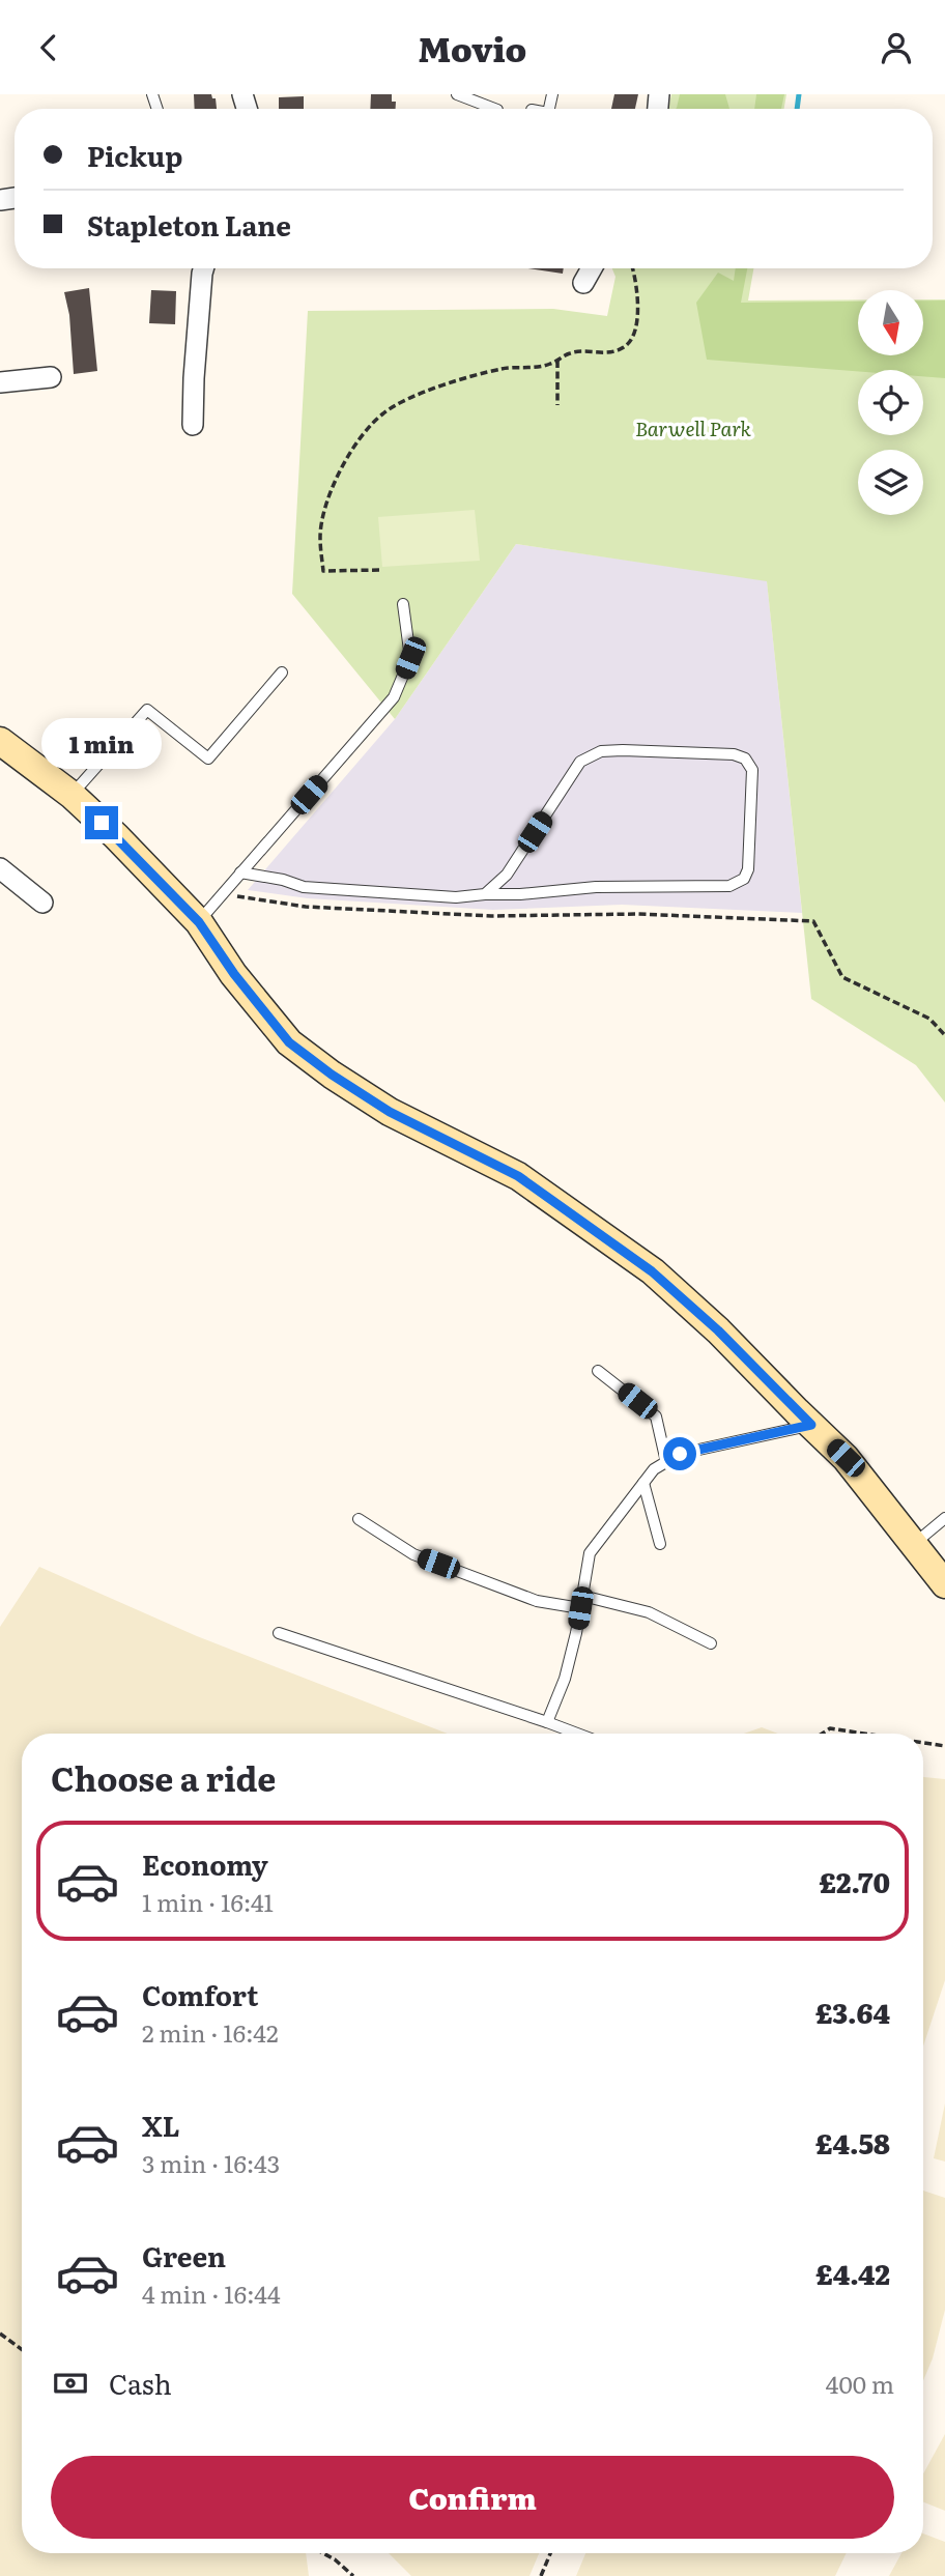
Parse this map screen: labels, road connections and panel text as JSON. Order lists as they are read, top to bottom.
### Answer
{
  "parks": ["Barwell Park"],
  "north": "bottom",
  "page": {
    "header": "Movio",
    "banner": ["Pickup", "Stapleton Lane"],
    "bubble": "1 min",
    "heading": "Choose a ride",
    "list": [
      {
        "name": "Economy",
        "note": "1 min · 16:41",
        "value": "£2.70"
      },
      {
        "name": "Comfort",
        "note": "2 min · 16:42",
        "value": "£3.64"
      },
      {
        "name": "XL",
        "note": "3 min · 16:43",
        "value": "£4.58"
      },
      {
        "name": "Green",
        "note": "4 min · 16:44",
        "value": "£4.42"
      }
    ],
    "pay": ["Cash", "400 m"],
    "buttons": "Confirm"
  }
}
